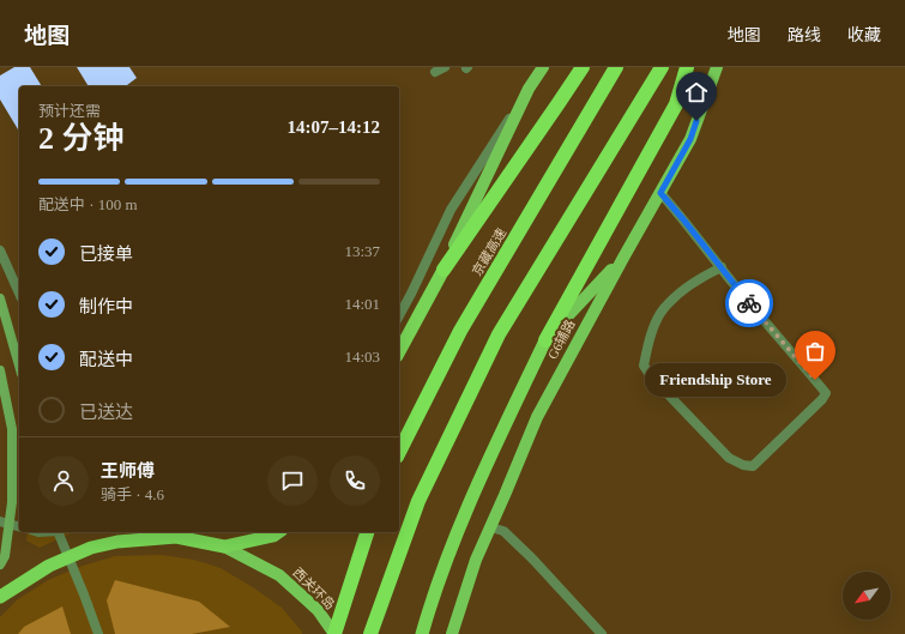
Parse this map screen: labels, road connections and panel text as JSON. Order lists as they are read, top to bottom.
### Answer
{
  "streets": {
    "highway": ["京藏高速", "西关环岛"],
    "main road": ["G6辅路"]
  },
  "places": ["Friendship Store"],
  "north": "bottom left",
  "page": {
    "header": "地图",
    "nav": ["地图", "路线", "收藏"],
    "heading": ["2 分钟", "预计还需", "14:07–14:12"],
    "panel": ["王师傅", "骑手 · 4.6"],
    "bar": "配送中 · 100 m",
    "list": [
      ["已接单", "13:37"],
      ["制作中", "14:01"],
      ["配送中", "14:03"],
      "已送达"
    ],
    "bubble": "Friendship Store"
  }
}
